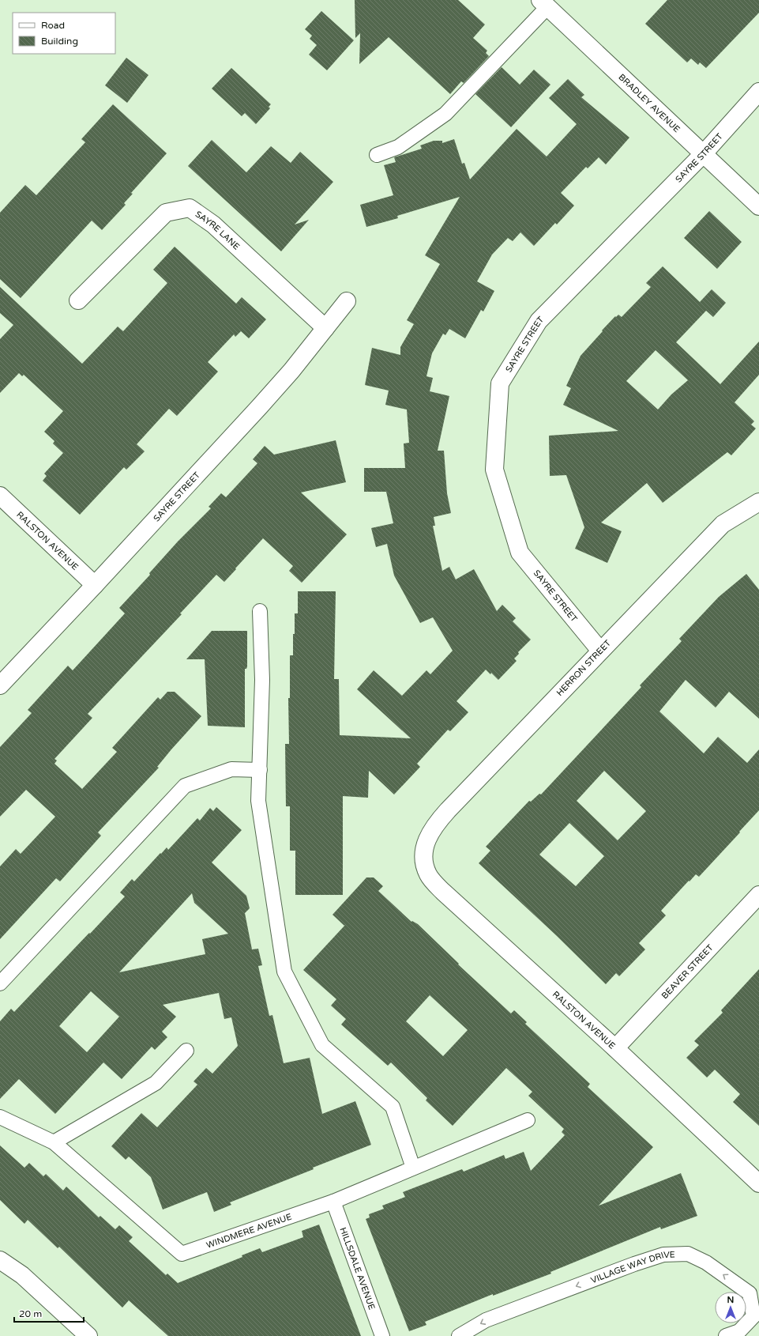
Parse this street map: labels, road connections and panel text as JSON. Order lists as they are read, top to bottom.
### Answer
{
  "streets": {
    "street": [
      "BRADLEY AVENUE",
      "SAYRE STREET",
      "SAYRE LANE",
      "RALSTON AVENUE",
      "HERRON STREET",
      "BEAVER STREET"
    ],
    "lane": ["WINDMERE AVENUE", "VILLAGE WAY DRIVE", "HILLSDALE AVENUE"]
  },
  "crossings": [
    ["BRADLEY AVENUE", "SAYRE STREET"],
    ["SAYRE STREET", "SAYRE LANE"],
    ["SAYRE STREET", "RALSTON AVENUE"],
    ["SAYRE STREET", "HERRON STREET"],
    ["RALSTON AVENUE", "HERRON STREET"],
    ["RALSTON AVENUE", "BEAVER STREET"],
    ["WINDMERE AVENUE", "HILLSDALE AVENUE"]
  ],
  "one_way": ["VILLAGE WAY DRIVE"],
  "legend": ["Road", "Building"],
  "scale_bar": "20 m",
  "north": "top"
}
